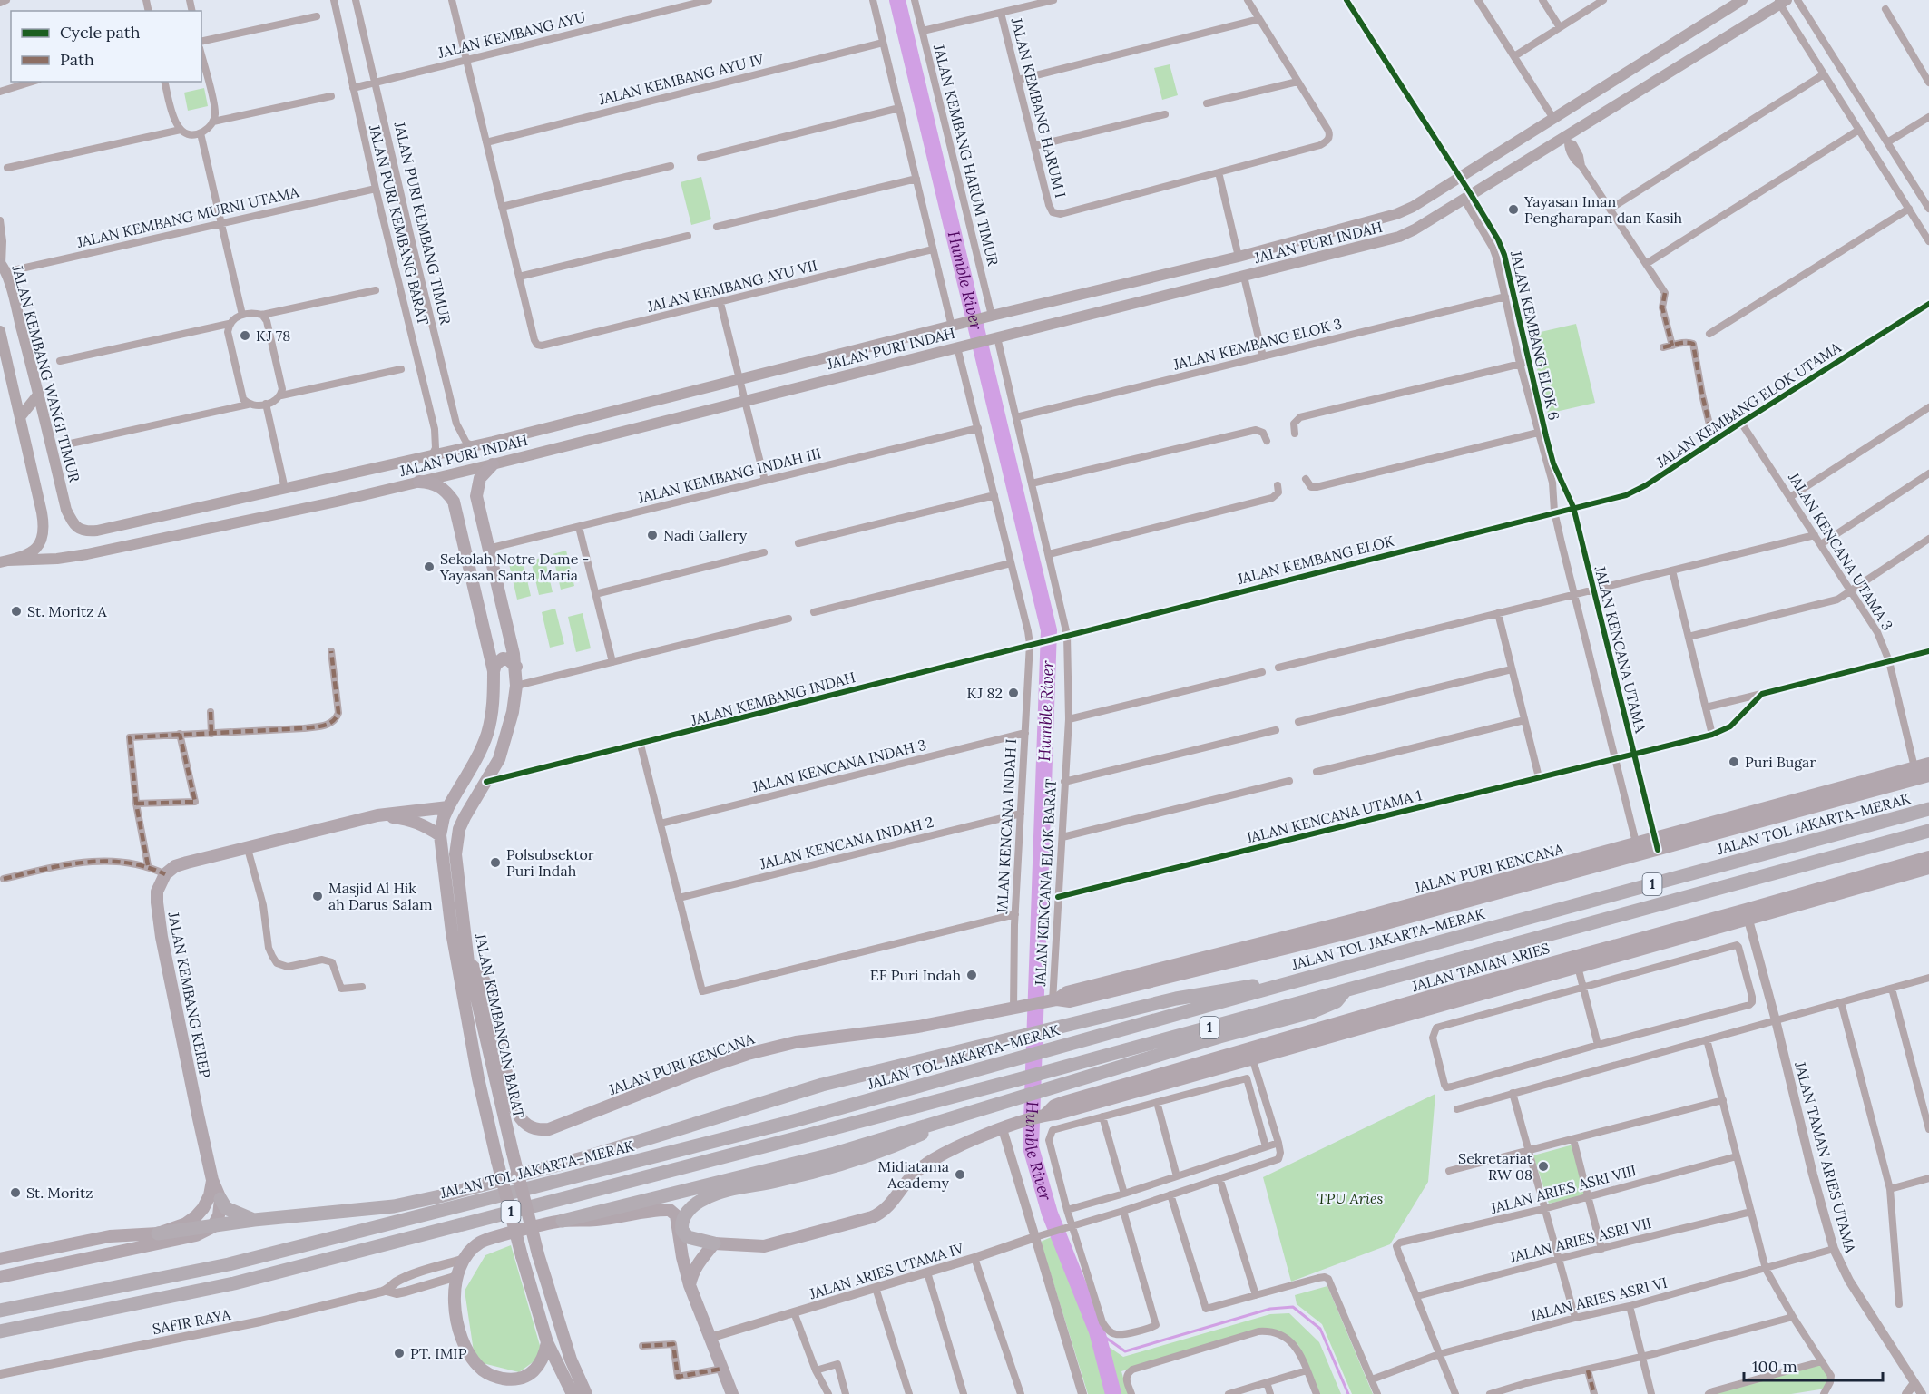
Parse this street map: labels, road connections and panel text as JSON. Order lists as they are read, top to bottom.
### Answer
{
  "streets": {
    "highway": ["JALAN TOL JAKARTA–MERAK", "1"],
    "main road": [
      "JALAN PURI INDAH",
      "JALAN KEMBANG WANGI TIMUR",
      "JALAN PURI KENCANA",
      "JALAN TAMAN ARIES",
      "JALAN KEMBANG KEREP",
      "JALAN KEMBANGAN BARAT"
    ],
    "street": [
      "JALAN KEMBANG AYU",
      "JALAN KEMBANG AYU IV",
      "JALAN KEMBANG HARUM I",
      "JALAN KEMBANG HARUM TIMUR",
      "JALAN KEMBANG MURNI UTAMA",
      "JALAN PURI KEMBANG TIMUR",
      "JALAN PURI KEMBANG BARAT",
      "JALAN KEMBANG AYU VII",
      "JALAN KEMBANG ELOK 6",
      "JALAN KEMBANG ELOK 3",
      "JALAN KEMBANG ELOK UTAMA",
      "JALAN KEMBANG INDAH III",
      "JALAN KENCANA UTAMA 3",
      "JALAN KEMBANG ELOK",
      "JALAN KENCANA UTAMA",
      "JALAN KEMBANG INDAH",
      "JALAN KENCANA INDAH 3",
      "JALAN KENCANA UTAMA 1",
      "JALAN KENCANA INDAH I",
      "JALAN KENCANA INDAH 2",
      "JALAN KENCANA ELOK BARAT",
      "JALAN TAMAN ARIES UTAMA",
      "JALAN ARIES ASRI VIII",
      "JALAN ARIES ASRI VII",
      "JALAN ARIES UTAMA IV",
      "JALAN ARIES ASRI VI",
      "SAFIR RAYA"
    ]
  },
  "crossings": [
    ["JALAN KEMBANG AYU", "JALAN PURI KEMBANG TIMUR"],
    ["JALAN KEMBANG AYU", "JALAN PURI KEMBANG BARAT"],
    ["JALAN KEMBANG HARUM TIMUR", "JALAN PURI INDAH"],
    ["JALAN KEMBANG MURNI UTAMA", "JALAN PURI KEMBANG BARAT"],
    ["JALAN KEMBANG MURNI UTAMA", "JALAN KEMBANG WANGI TIMUR"],
    ["JALAN PURI KEMBANG TIMUR", "JALAN PURI INDAH"],
    ["JALAN PURI KEMBANG BARAT", "JALAN PURI INDAH"],
    ["JALAN PURI INDAH", "JALAN KEMBANG ELOK 6"],
    ["JALAN PURI INDAH", "JALAN KEMBANG WANGI TIMUR"],
    ["JALAN PURI INDAH", "JALAN KENCANA INDAH I"],
    ["JALAN PURI INDAH", "JALAN KENCANA ELOK BARAT"],
    ["JALAN PURI INDAH", "JALAN KEMBANGAN BARAT"],
    ["JALAN KEMBANG ELOK 6", "JALAN KENCANA UTAMA"],
    ["JALAN KEMBANG ELOK 3", "JALAN KENCANA ELOK BARAT"],
    ["JALAN KEMBANG ELOK UTAMA", "JALAN KENCANA UTAMA 3"],
    ["JALAN KEMBANG ELOK UTAMA", "JALAN KEMBANG ELOK"],
    ["JALAN KEMBANG ELOK UTAMA", "JALAN KENCANA UTAMA"],
    ["JALAN KEMBANG INDAH III", "JALAN KENCANA INDAH I"],
    ["JALAN KEMBANG INDAH III", "JALAN KEMBANGAN BARAT"],
    ["JALAN KENCANA UTAMA 3", "JALAN PURI KENCANA"],
    ["JALAN KEMBANG ELOK", "JALAN KENCANA UTAMA"],
    ["JALAN KEMBANG ELOK", "JALAN KEMBANG INDAH"],
    ["JALAN KEMBANG ELOK", "JALAN KENCANA ELOK BARAT"],
    ["JALAN KENCANA UTAMA", "JALAN KENCANA UTAMA 1"],
    ["JALAN KENCANA UTAMA", "JALAN PURI KENCANA"],
    ["JALAN KEMBANG INDAH", "JALAN KENCANA INDAH I"],
    ["JALAN KEMBANG INDAH", "JALAN KENCANA ELOK BARAT"],
    ["JALAN KEMBANG INDAH", "JALAN KEMBANGAN BARAT"],
    ["JALAN KENCANA INDAH 3", "JALAN KENCANA INDAH I"],
    ["JALAN KENCANA UTAMA 1", "JALAN KENCANA ELOK BARAT"],
    ["JALAN KENCANA INDAH I", "JALAN KENCANA INDAH 2"],
    ["JALAN KENCANA INDAH I", "JALAN PURI KENCANA"],
    ["JALAN PURI KENCANA", "JALAN KENCANA ELOK BARAT"],
    ["JALAN PURI KENCANA", "JALAN KEMBANGAN BARAT"],
    ["JALAN TAMAN ARIES", "JALAN TAMAN ARIES UTAMA"],
    ["JALAN TAMAN ARIES UTAMA", "JALAN ARIES ASRI VI"],
    ["JALAN ARIES ASRI VIII", "JALAN ARIES ASRI VII"]
  ],
  "water": ["Humble River"],
  "parks": ["TPU Aries"],
  "places": [
    "Yayasan Iman Pengharapan dan Kasih",
    "KJ 78",
    "Nadi Gallery",
    "Sekolah Notre Dame - Yayasan Santa Maria",
    "St. Moritz A",
    "KJ 82",
    "Puri Bugar",
    "Polsubsektor Puri Indah",
    "Masjid Al Hik ah Darus Salam",
    "EF Puri Indah",
    "Sekretariat RW 08",
    "Midiatama Academy",
    "St. Moritz",
    "PT. IMIP"
  ],
  "legend": ["Cycle path", "Path"],
  "scale_bar": "100 m"
}
